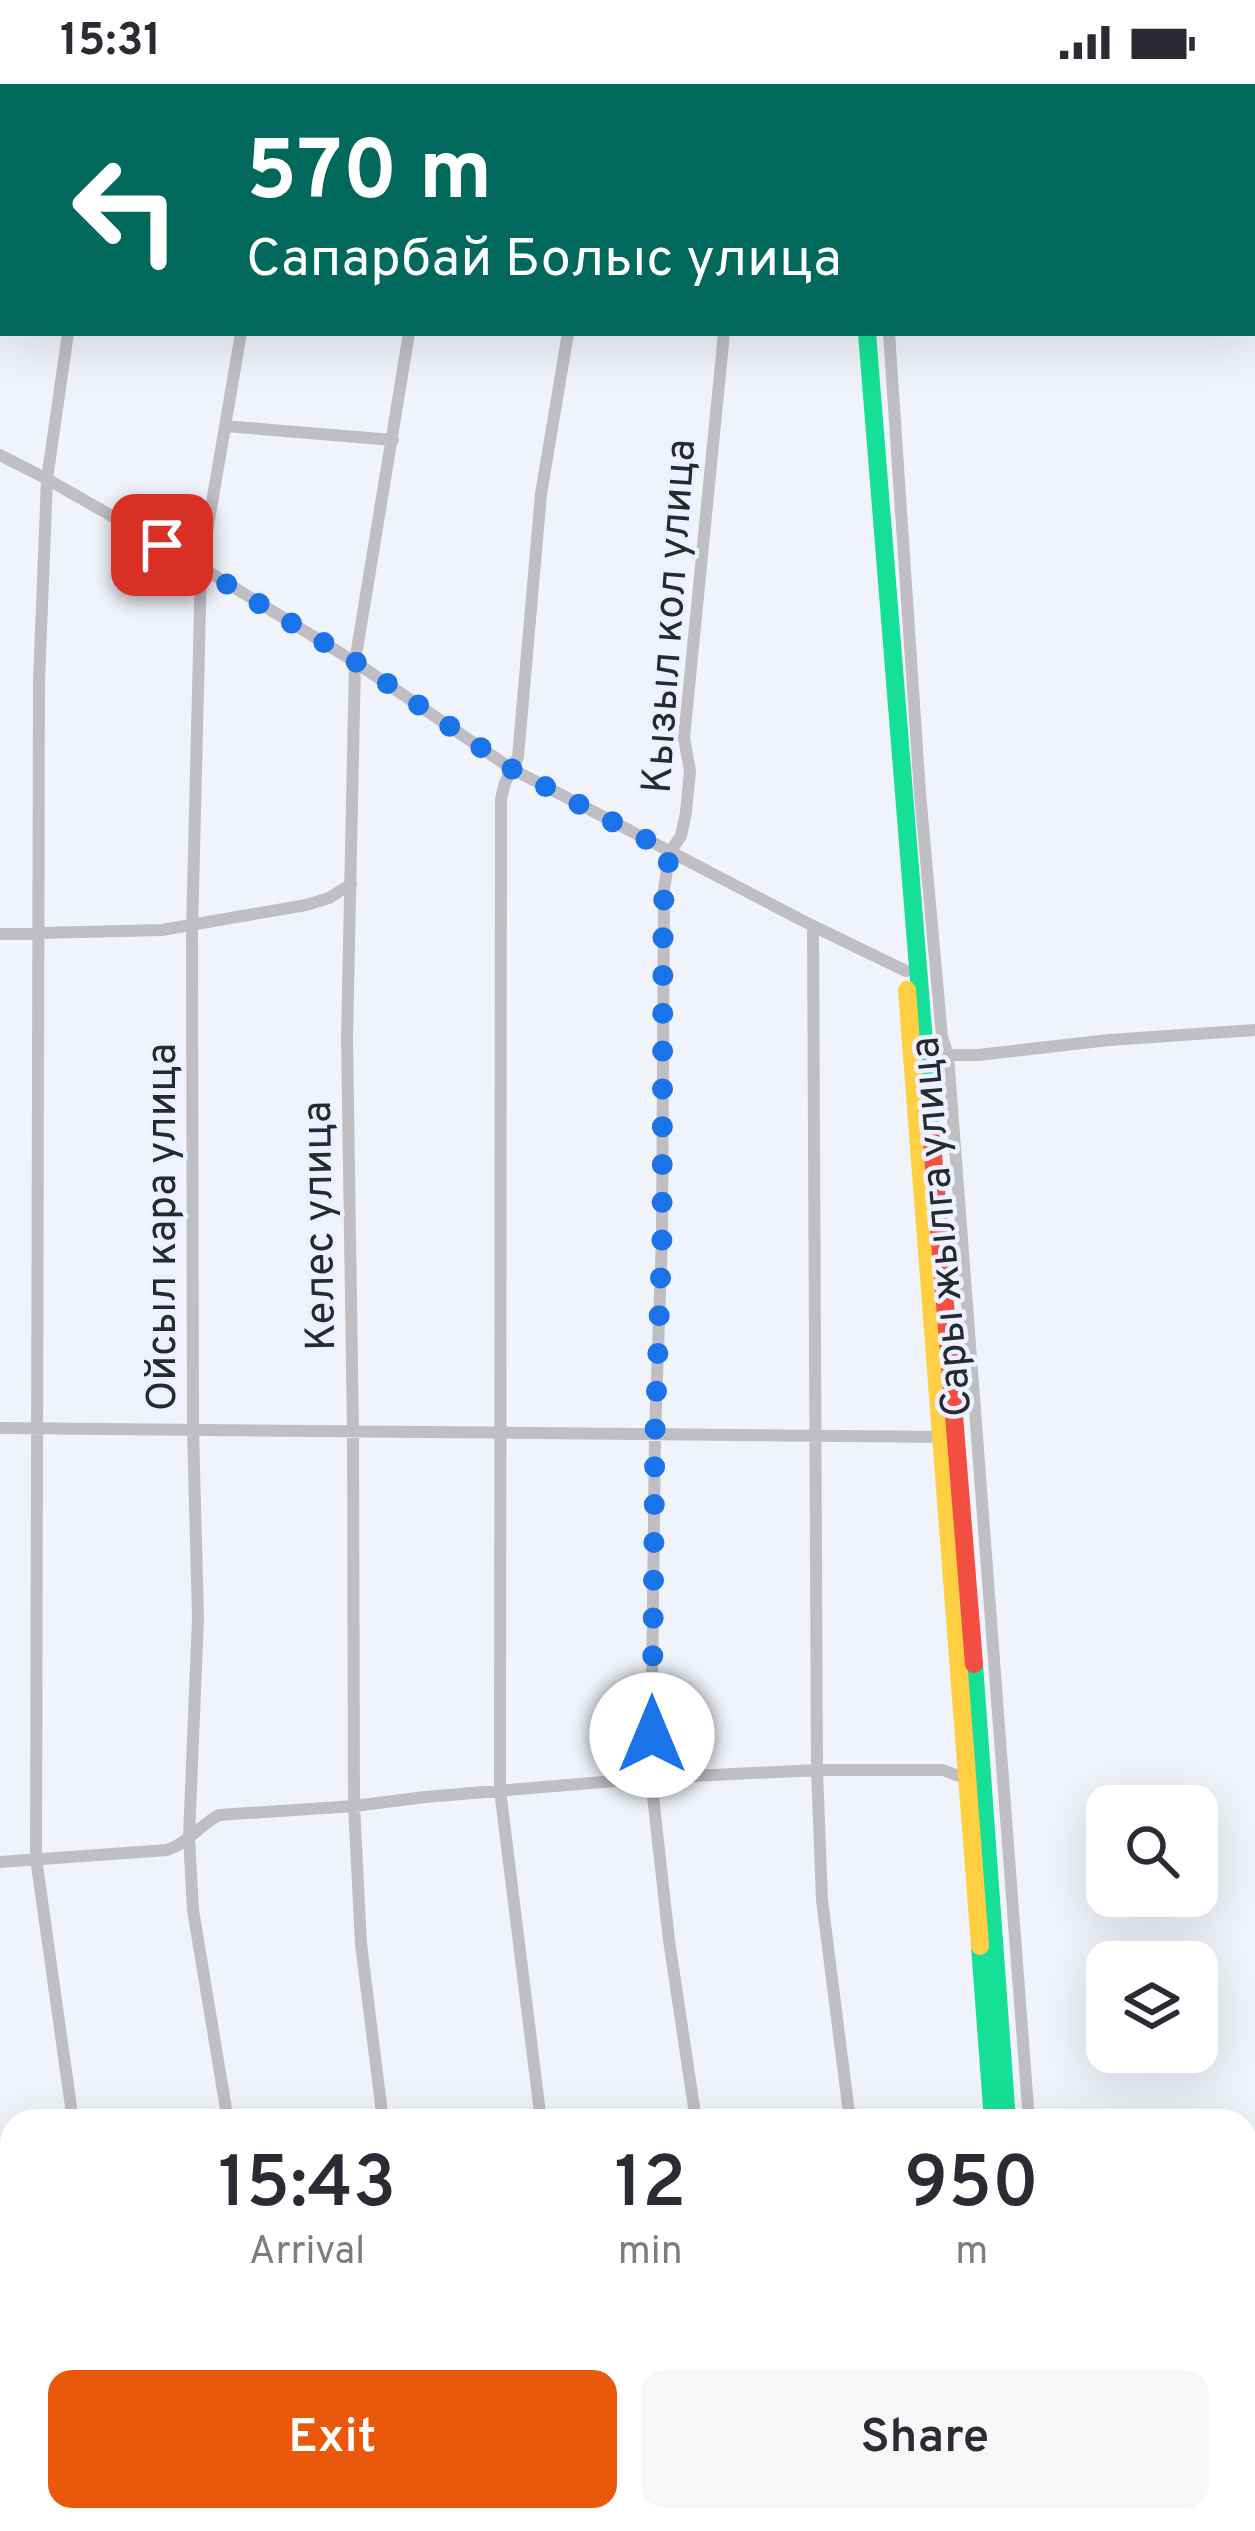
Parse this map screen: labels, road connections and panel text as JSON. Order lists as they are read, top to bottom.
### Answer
{
  "streets": {
    "main road": ["Сары жылга улица"],
    "street": ["Кызыл кол улица", "Келес улица", "Ойсыл кара улица"]
  },
  "page": {
    "status": "15:31",
    "turn": ["570 m", "Сапарбай Болыс улица"],
    "eta": [
      "15:43",
      "Arrival",
      "12",
      "min",
      "950",
      "m"
    ],
    "buttons": ["Exit", "Share"]
  }
}
